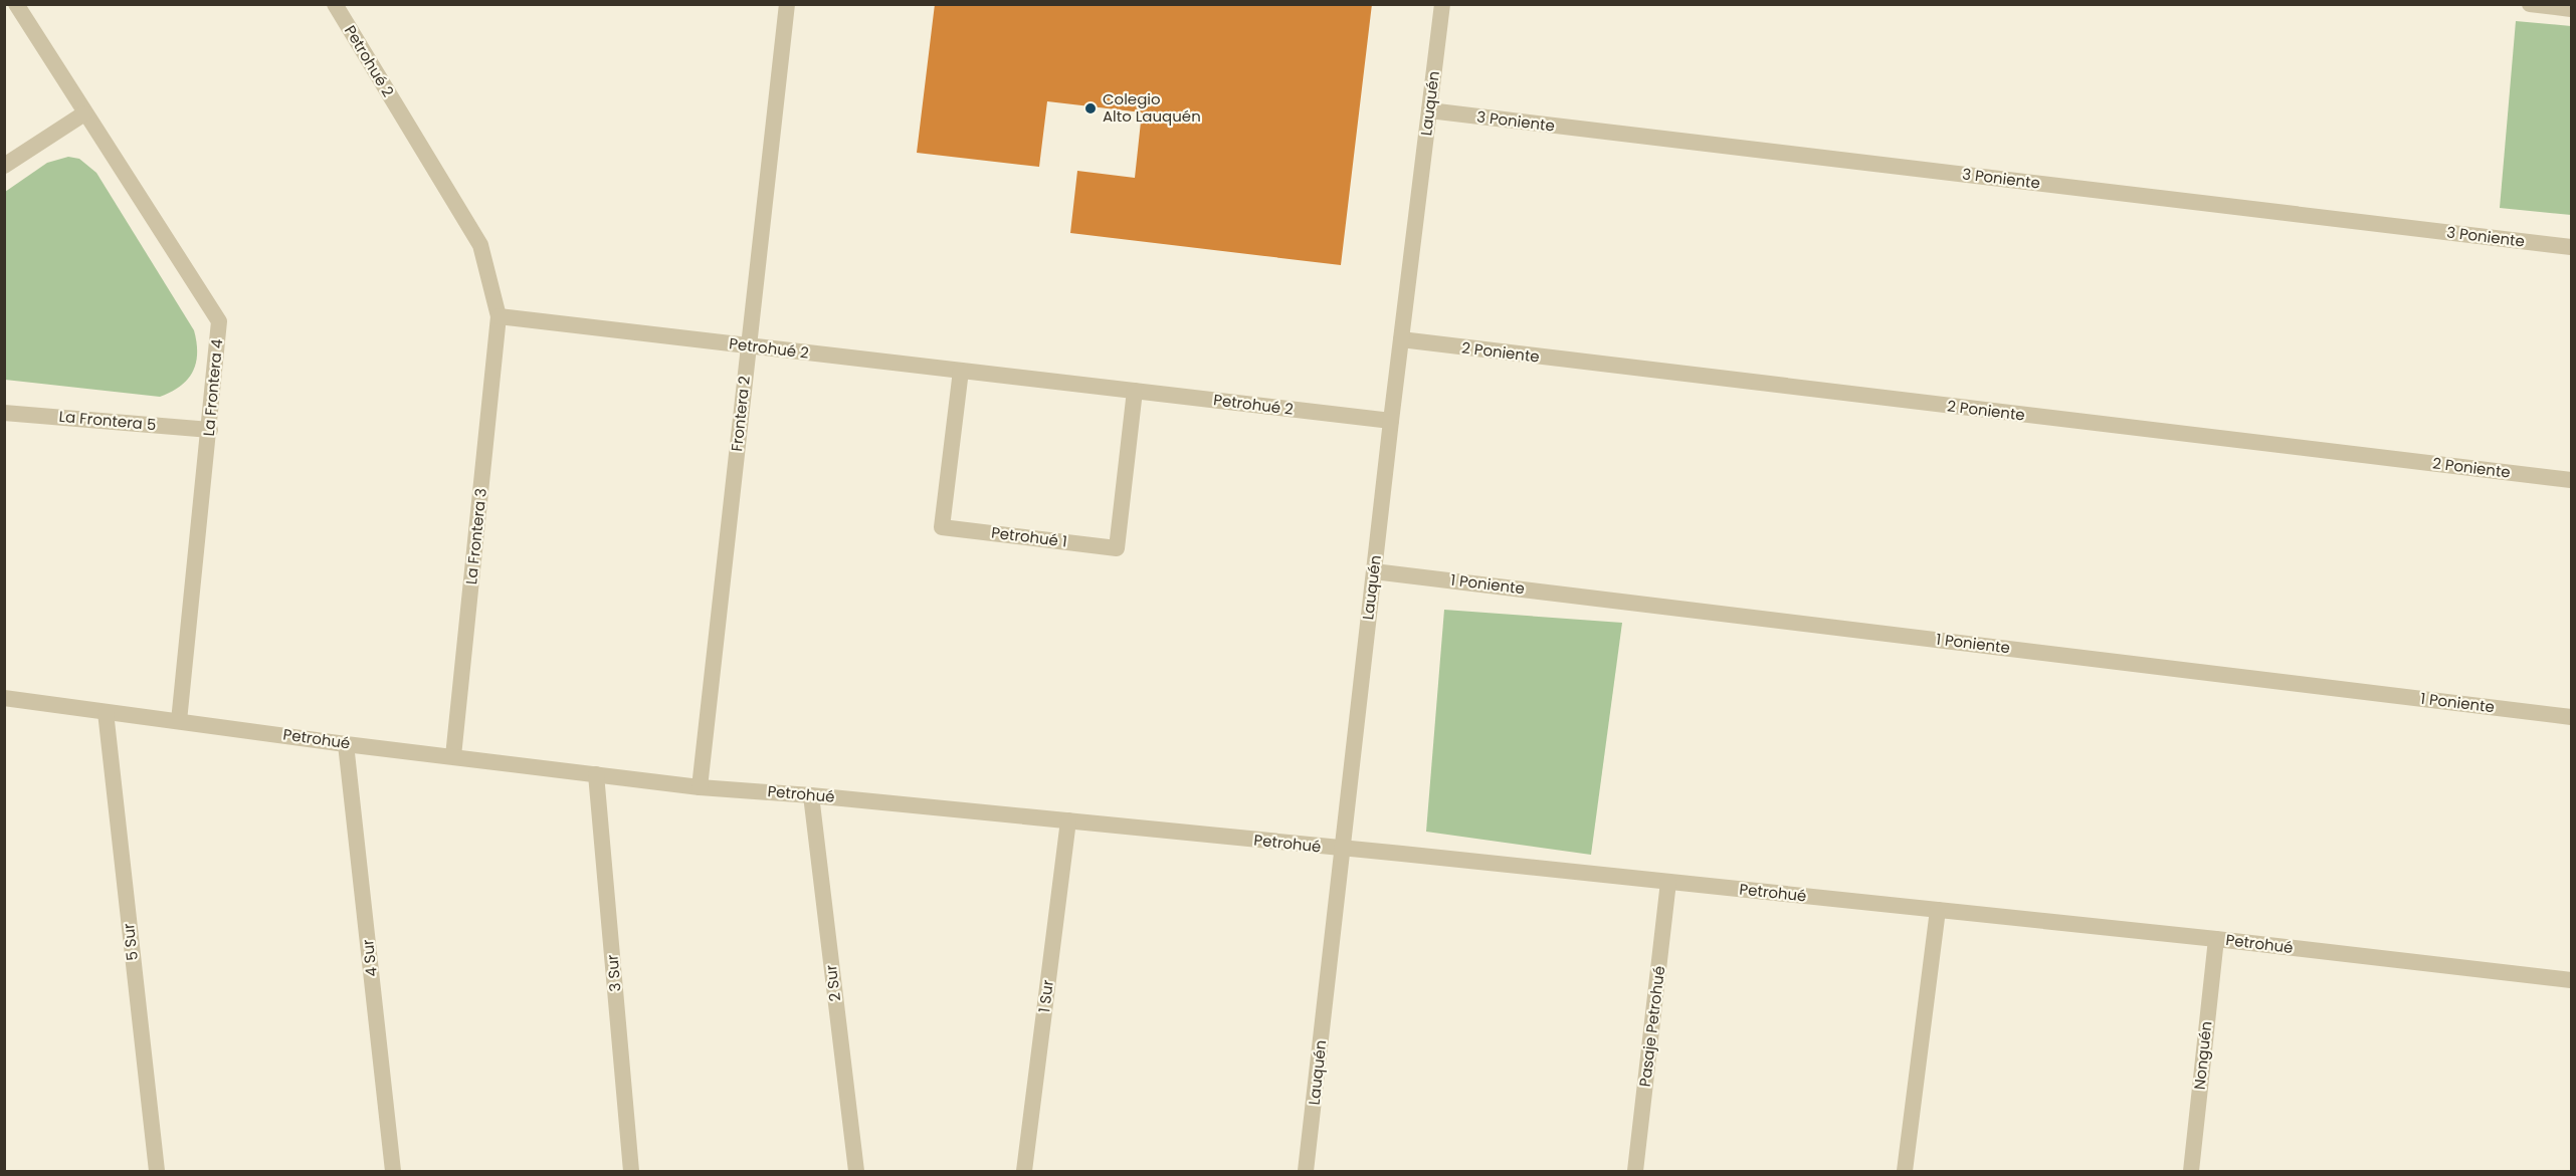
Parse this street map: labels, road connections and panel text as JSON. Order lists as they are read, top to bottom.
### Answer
{
  "streets": {
    "street": [
      "Petrohué 2",
      "Lauquén",
      "3 Poniente",
      "2 Poniente",
      "La Frontera 4",
      "Frontera 2",
      "La Frontera 5",
      "La Frontera 3",
      "Petrohué 1",
      "1 Poniente",
      "Petrohué",
      "5 Sur",
      "4 Sur",
      "3 Sur",
      "2 Sur",
      "1 Sur",
      "Pasaje Petrohué",
      "Nonguén"
    ]
  },
  "crossings": [
    ["Petrohué 2", "Lauquén"],
    ["Petrohué 2", "Frontera 2"],
    ["Petrohué 2", "La Frontera 3"],
    ["Petrohué 2", "Petrohué 1"],
    ["Lauquén", "3 Poniente"],
    ["Lauquén", "2 Poniente"],
    ["Lauquén", "1 Poniente"],
    ["Lauquén", "Petrohué"],
    ["La Frontera 4", "La Frontera 5"],
    ["La Frontera 4", "Petrohué"],
    ["Frontera 2", "Petrohué"],
    ["La Frontera 3", "Petrohué"],
    ["Petrohué", "5 Sur"],
    ["Petrohué", "4 Sur"],
    ["Petrohué", "3 Sur"],
    ["Petrohué", "2 Sur"],
    ["Petrohué", "1 Sur"],
    ["Petrohué", "Pasaje Petrohué"],
    ["Petrohué", "Nonguén"]
  ],
  "places": ["Colegio Alto Lauquén"]
}
